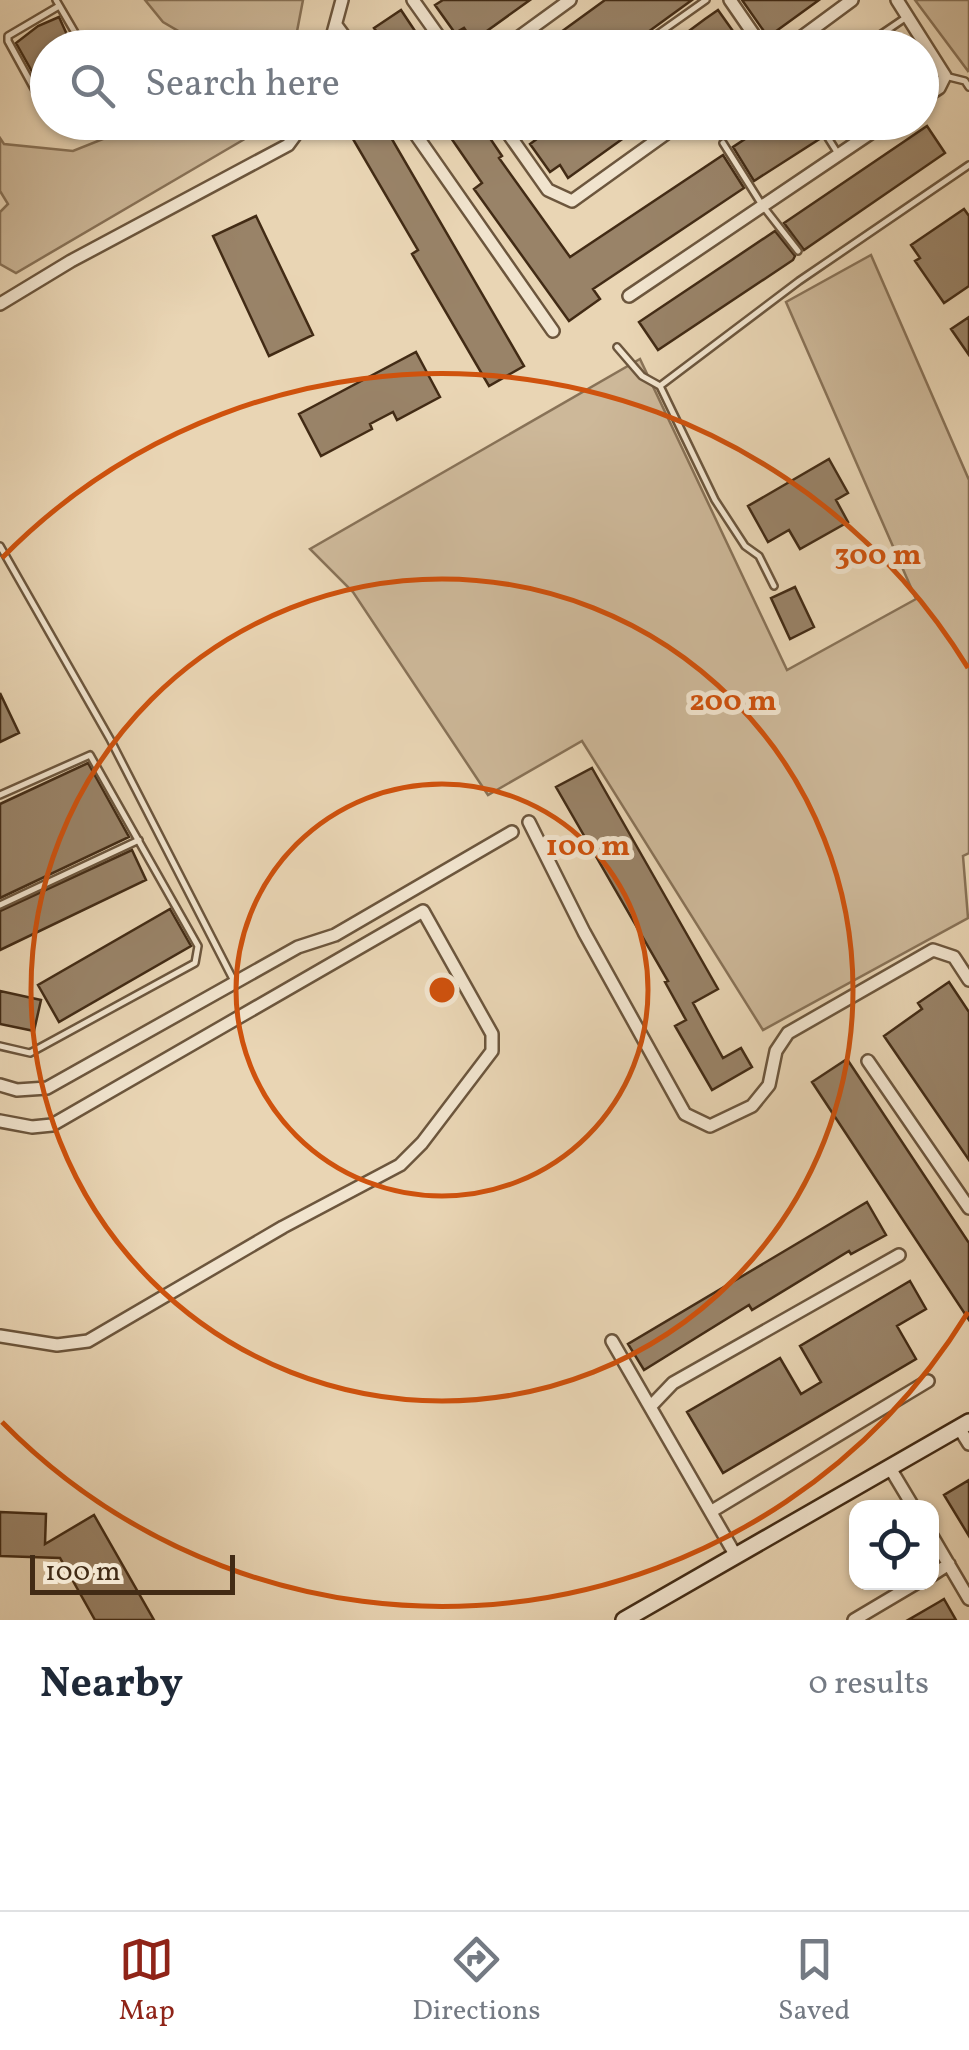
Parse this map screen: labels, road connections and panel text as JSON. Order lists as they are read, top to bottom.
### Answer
{
  "scale_bar": "100 m",
  "page": {
    "search": "Search here",
    "scale": "100 m",
    "heading": ["Nearby", "0 results"],
    "nav": ["Map", "Directions", "Saved"]
  },
  "rings": ["300 m", "200 m", "100 m"]
}
